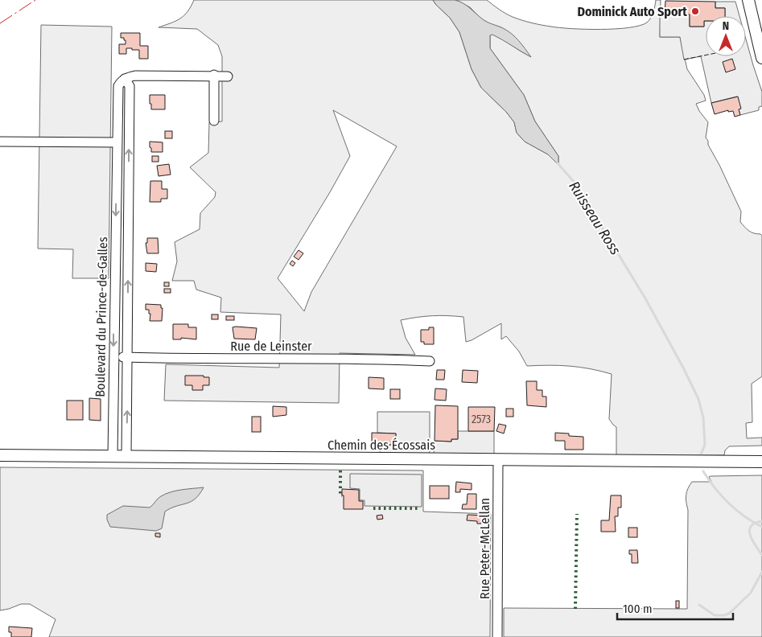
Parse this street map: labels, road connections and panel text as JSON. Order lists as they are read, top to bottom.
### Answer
{
  "streets": {
    "main road": ["Chemin des Écossais"],
    "street": ["Boulevard du Prince-de-Galles", "Rue de Leinster", "Rue Peter-McLellan"]
  },
  "crossings": [
    ["Boulevard du Prince-de-Galles", "Rue de Leinster"],
    ["Boulevard du Prince-de-Galles", "Chemin des Écossais"],
    ["Chemin des Écossais", "Rue Peter-McLellan"]
  ],
  "water": ["Ruisseau Ross"],
  "places": ["Dominick Auto Sport"],
  "house_numbers": ["2573"],
  "scale_bar": "100 m",
  "north": "top"
}
